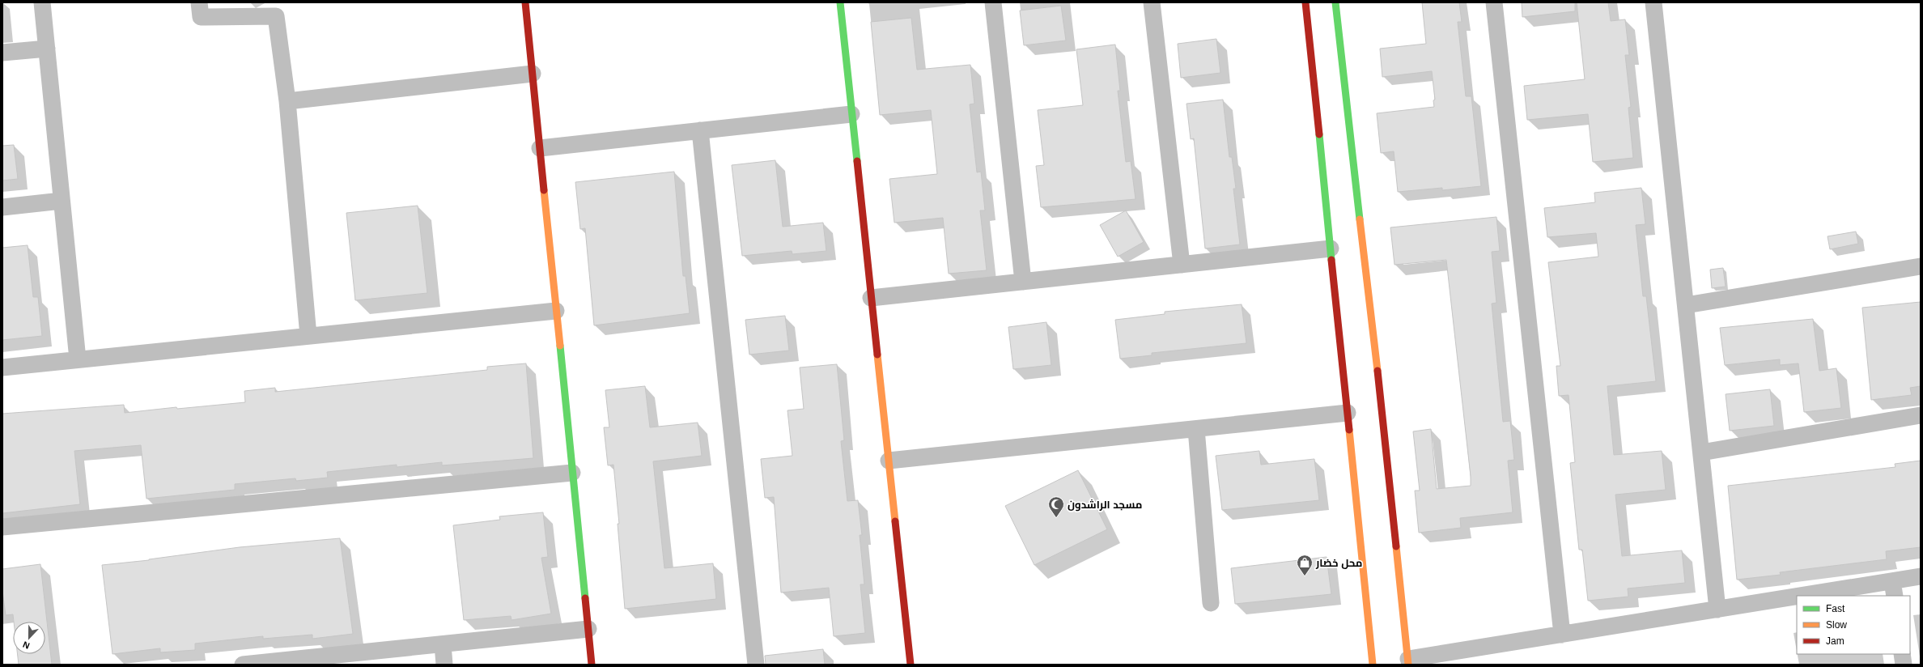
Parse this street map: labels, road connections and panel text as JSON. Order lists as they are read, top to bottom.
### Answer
{
  "places": {
    "mosque": ["مسجد الراشدون"],
    "shop": ["محل خضار"]
  },
  "legend": ["Fast", "Slow", "Jam"],
  "north": "bottom"
}
